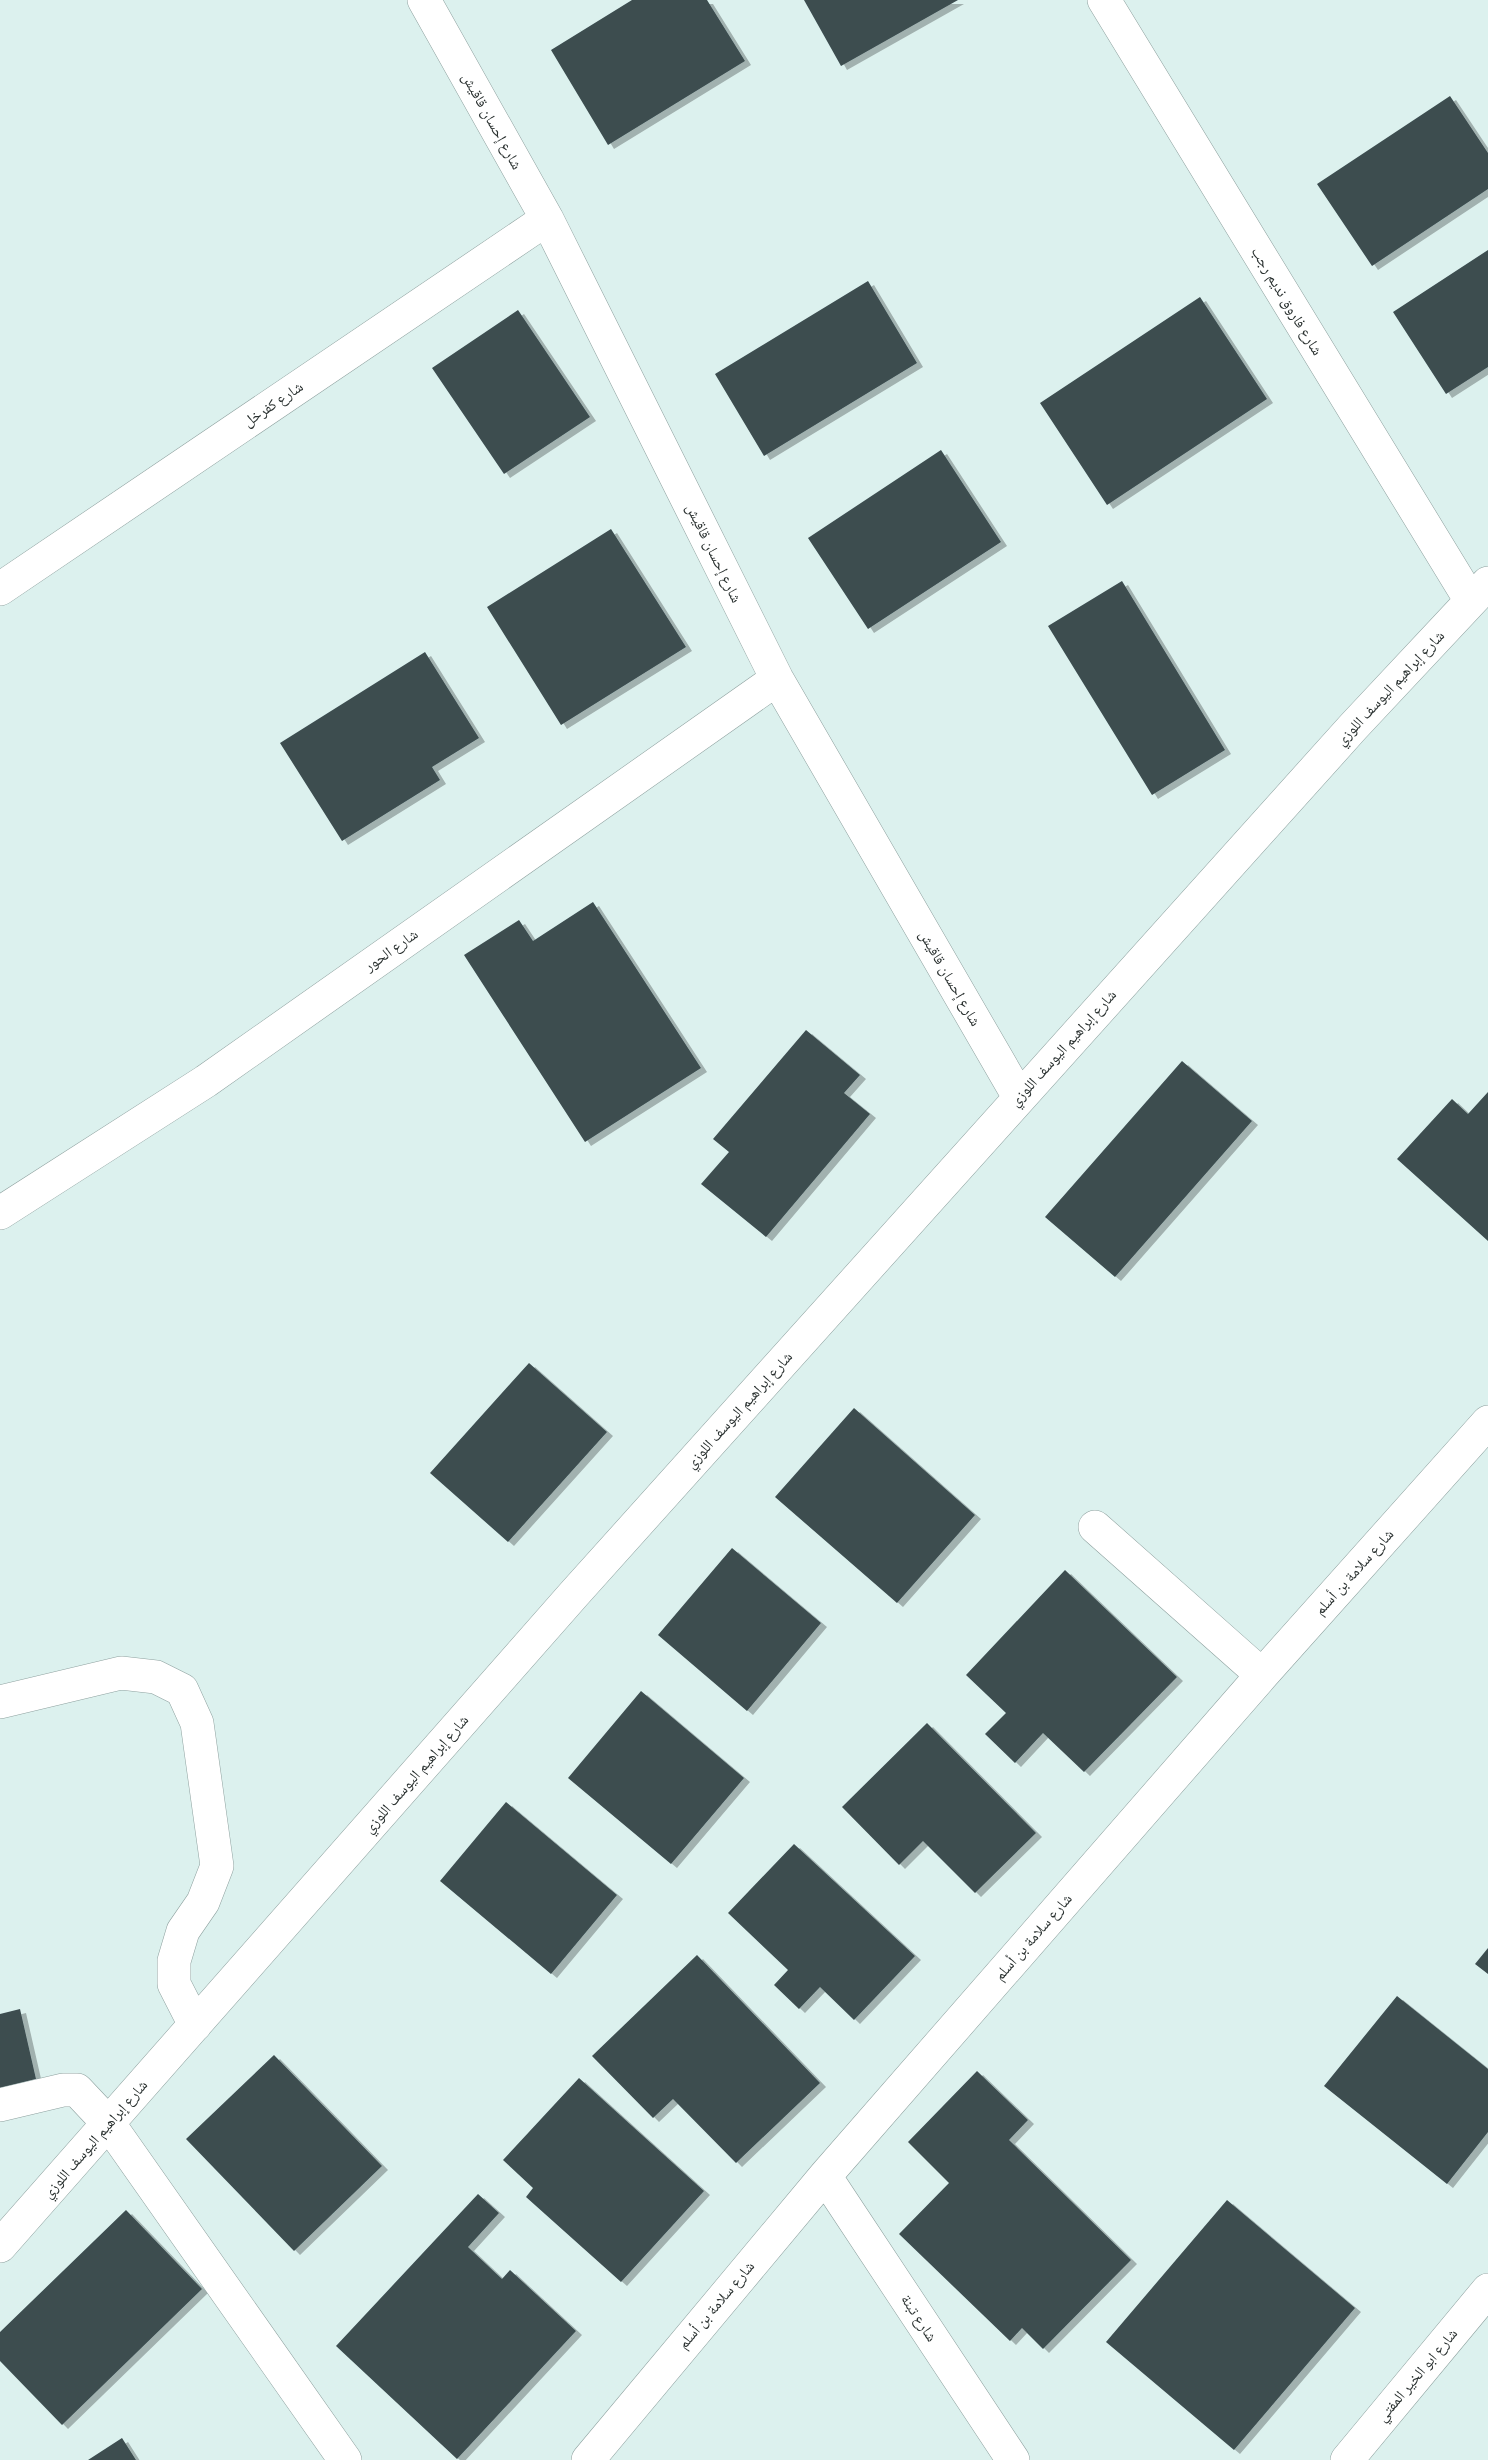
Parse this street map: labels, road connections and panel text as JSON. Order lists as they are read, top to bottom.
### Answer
{
  "streets": {
    "street": [
      "شارع إحسان قاقيش",
      "شارع فاروق نديم رجب",
      "شارع كفرخل",
      "شارع إبراهيم اليوسف اللوزي",
      "شارع الحور",
      "شارع سلامة بن أسلم",
      "شارع تبنة",
      "شارع ابو الخير المفتي"
    ]
  },
  "crossings": [
    ["شارع إحسان قاقيش", "شارع كفرخل"],
    ["شارع إحسان قاقيش", "شارع إبراهيم اليوسف اللوزي"],
    ["شارع إحسان قاقيش", "شارع الحور"],
    ["شارع فاروق نديم رجب", "شارع إبراهيم اليوسف اللوزي"],
    ["شارع سلامة بن أسلم", "شارع تبنة"]
  ]
}
